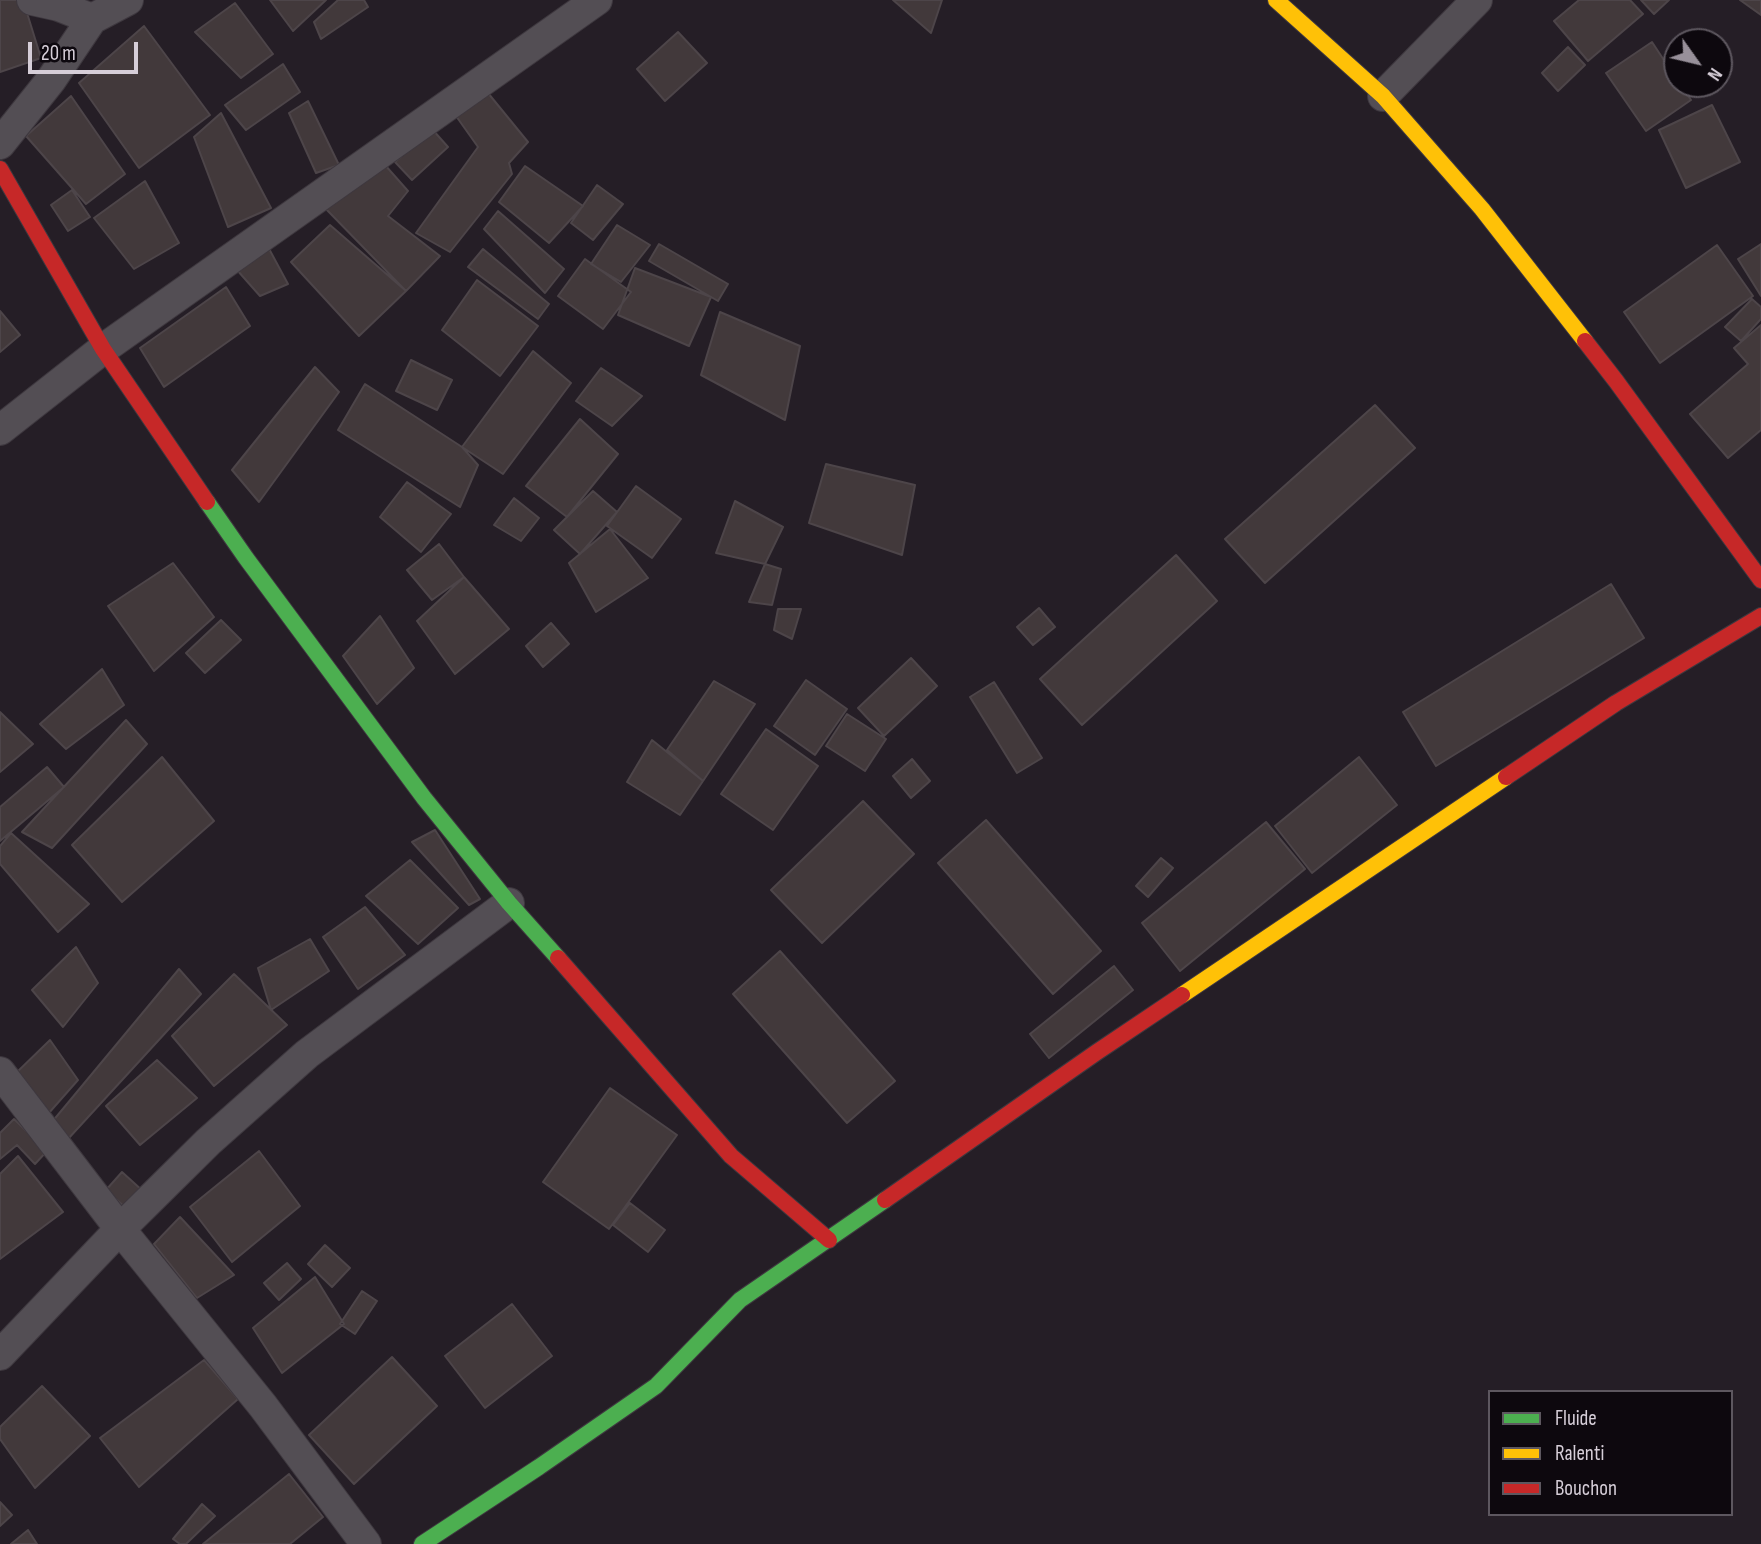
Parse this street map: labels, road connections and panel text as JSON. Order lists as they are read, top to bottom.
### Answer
{
  "legend": ["Fluide", "Ralenti", "Bouchon"],
  "scale_bar": "20 m",
  "north": "bottom right"
}
